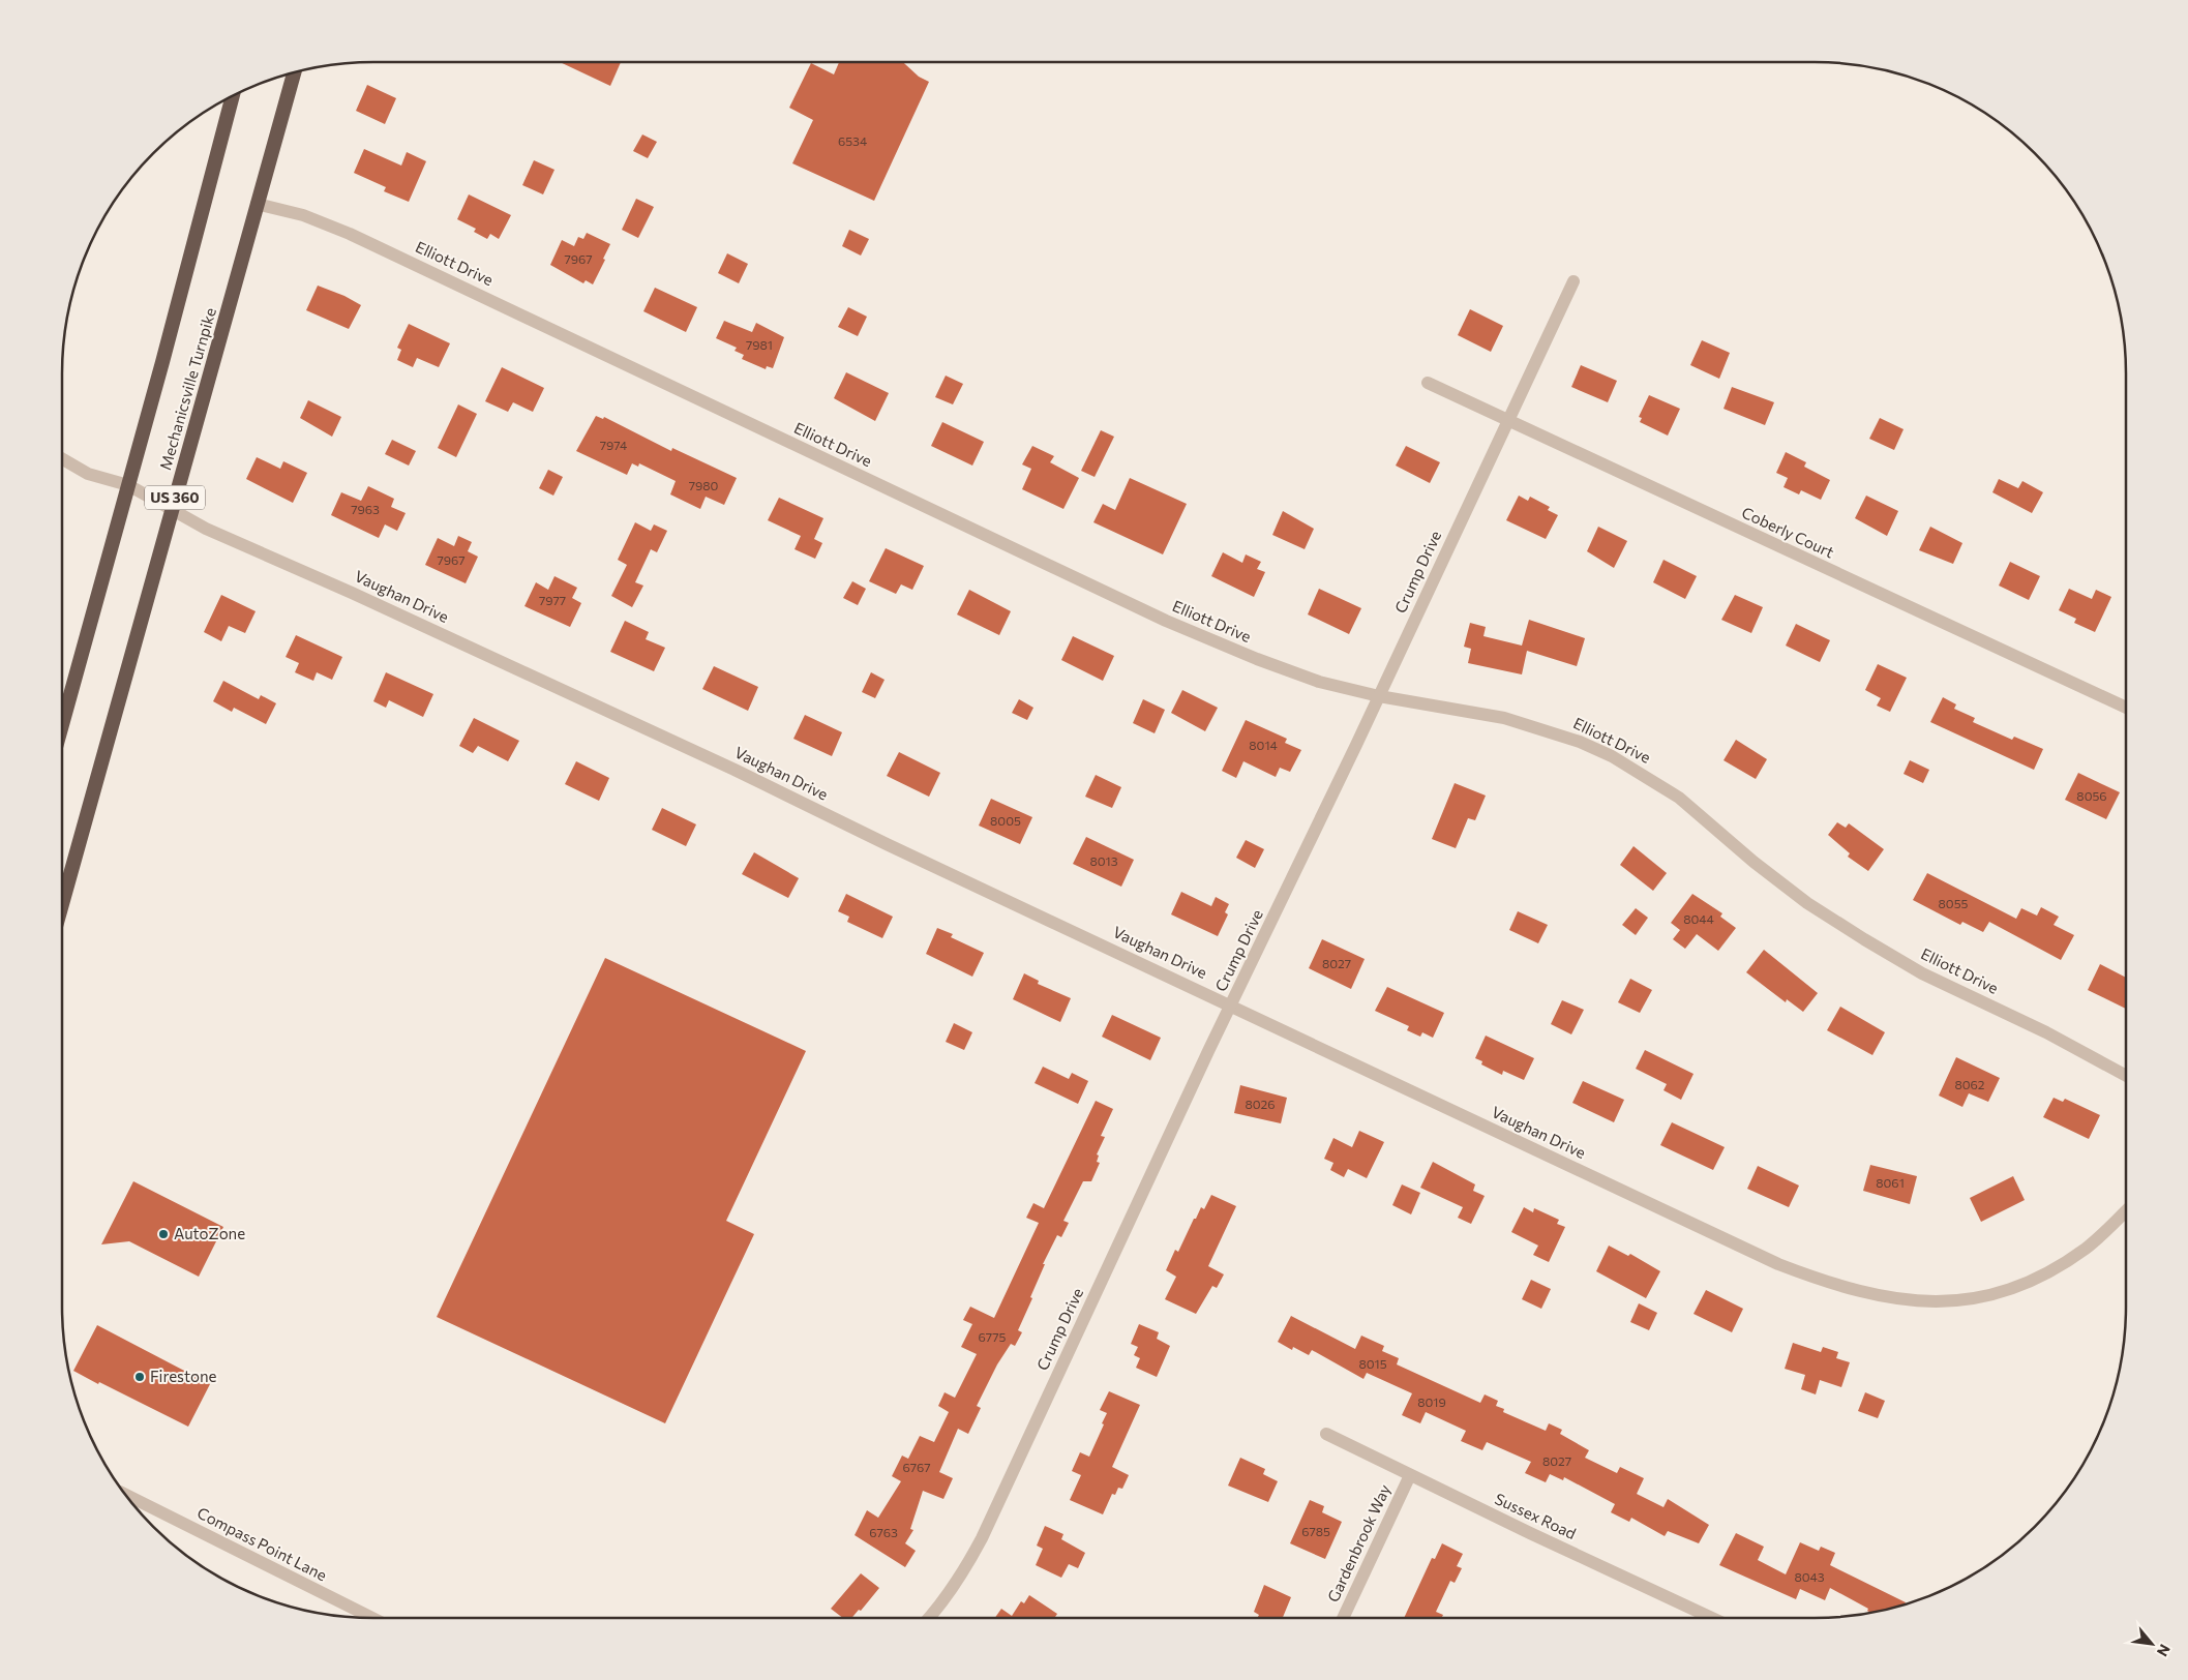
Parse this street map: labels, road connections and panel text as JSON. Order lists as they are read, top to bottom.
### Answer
{
  "streets": {
    "highway": ["Mechanicsville Turnpike", "US 360"],
    "street": [
      "Elliott Drive",
      "Coberly Court",
      "Crump Drive",
      "Vaughan Drive",
      "Sussex Road",
      "Gardenbrook Way",
      "Compass Point Lane"
    ]
  },
  "crossings": [
    ["Elliott Drive", "Mechanicsville Turnpike"],
    ["Elliott Drive", "Crump Drive"],
    ["Mechanicsville Turnpike", "Vaughan Drive"],
    ["Coberly Court", "Crump Drive"],
    ["Crump Drive", "Vaughan Drive"],
    ["Sussex Road", "Gardenbrook Way"]
  ],
  "places": ["AutoZone", "Firestone"],
  "house_numbers": [
    "6534",
    "7967",
    "7981",
    "7974",
    "7980",
    "7963",
    "7967",
    "7977",
    "8014",
    "8056",
    "8005",
    "8013",
    "8055",
    "8044",
    "8027",
    "8062",
    "8026",
    "8061",
    "6775",
    "8015",
    "8019",
    "8027",
    "6767",
    "6785",
    "6763",
    "8043"
  ],
  "north": "bottom right"
}
